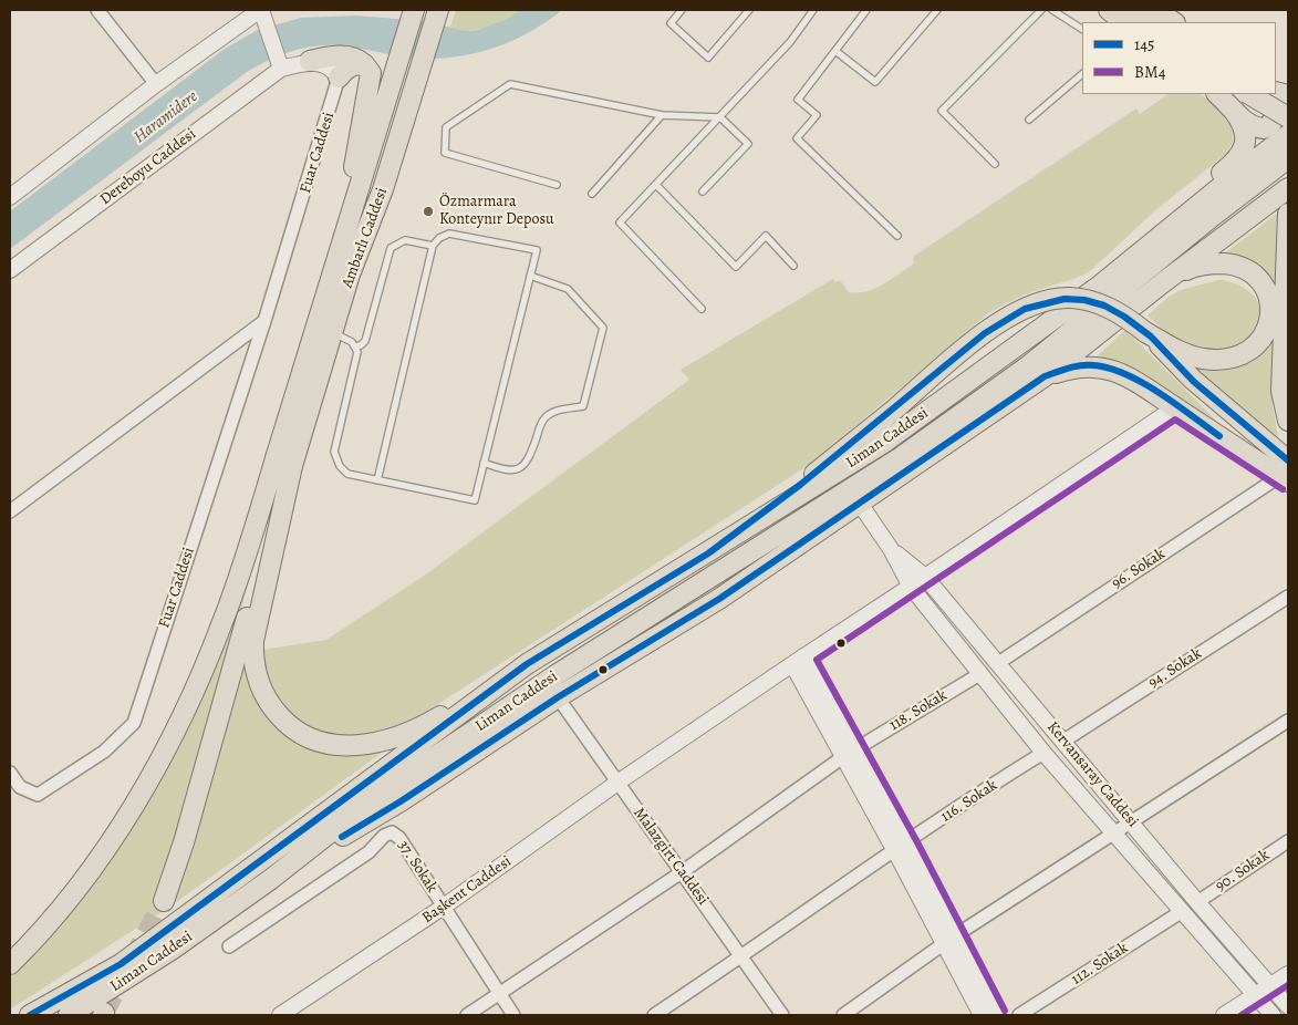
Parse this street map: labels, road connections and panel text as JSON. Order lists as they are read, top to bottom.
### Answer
{
  "streets": {
    "main road": ["Ambarlı Caddesi", "Liman Caddesi"],
    "street": [
      "Fuar Caddesi",
      "Dereboyu Caddesi",
      "96. Sokak",
      "94. Sokak",
      "118. Sokak",
      "Kervansaray Caddesi",
      "116. Sokak",
      "Malazgirt Caddesi",
      "37. Sokak",
      "90. Sokak",
      "Başkent Caddesi",
      "112. Sokak"
    ]
  },
  "crossings": [
    ["96. Sokak", "Kervansaray Caddesi"],
    ["94. Sokak", "Kervansaray Caddesi"],
    ["118. Sokak", "Kervansaray Caddesi"],
    ["118. Sokak", "Malazgirt Caddesi"],
    ["118. Sokak", "37. Sokak"],
    ["Kervansaray Caddesi", "116. Sokak"],
    ["Kervansaray Caddesi", "90. Sokak"],
    ["Kervansaray Caddesi", "Başkent Caddesi"],
    ["Kervansaray Caddesi", "112. Sokak"],
    ["116. Sokak", "Malazgirt Caddesi"],
    ["Malazgirt Caddesi", "Başkent Caddesi"],
    ["37. Sokak", "Başkent Caddesi"]
  ],
  "water": ["Haramidere"],
  "places": ["Özmarmara Konteynır Deposu"],
  "lines": ["transit line 145", "transit line BM4"],
  "legend": ["145", "BM4"]
}
